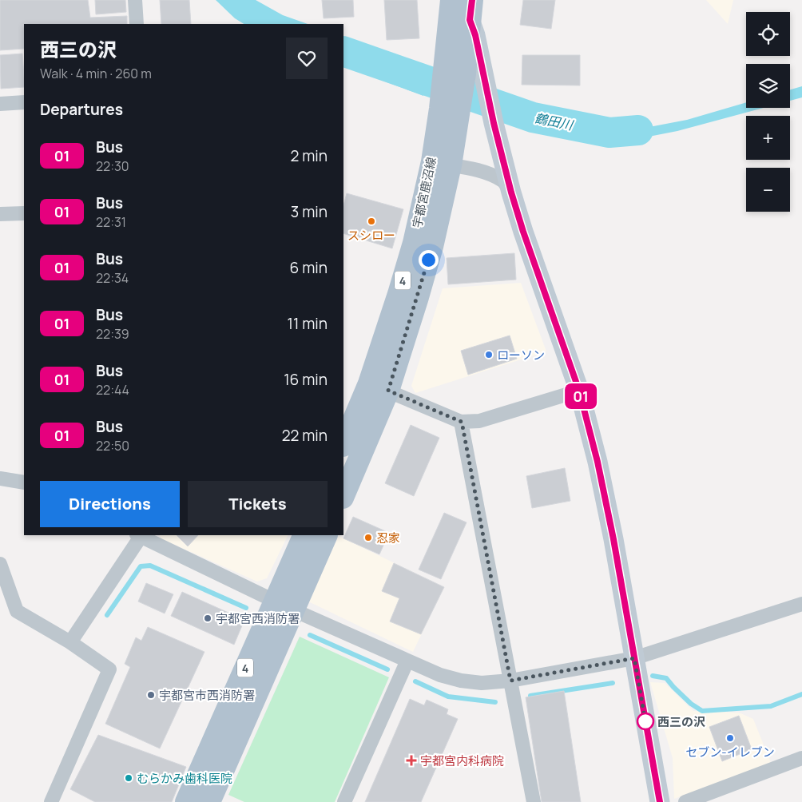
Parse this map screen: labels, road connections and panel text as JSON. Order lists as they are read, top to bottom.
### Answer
{
  "streets": {
    "main road": ["宇都宮鹿沼線", "4"]
  },
  "crossings": [
    ["宇都宮鹿沼線", "4"]
  ],
  "water": ["鶴田川"],
  "places": {
    "other": [
      "スシロー",
      "ローソン",
      "忍家",
      "宇都宮西消防署",
      "宇都宮市西消防署",
      "西三の沢",
      "セブン-イレブン",
      "むらかみ歯科医院"
    ],
    "health": ["宇都宮内科病院"]
  },
  "lines": ["bus line 01"],
  "page": {
    "on_map": "01",
    "map_buttons": ["+", "−"],
    "heading": [
      ["西三の沢", "Walk · 4 min · 260 m"],
      "Departures"
    ],
    "list": [
      {
        "mark": "01",
        "name": "Bus",
        "note": "22:30",
        "value": "2 min"
      },
      {
        "mark": "01",
        "name": "Bus",
        "note": "22:31",
        "value": "3 min"
      },
      {
        "mark": "01",
        "name": "Bus",
        "note": "22:34",
        "value": "6 min"
      },
      {
        "mark": "01",
        "name": "Bus",
        "note": "22:39",
        "value": "11 min"
      },
      {
        "mark": "01",
        "name": "Bus",
        "note": "22:44",
        "value": "16 min"
      },
      {
        "mark": "01",
        "name": "Bus",
        "note": "22:50",
        "value": "22 min"
      }
    ],
    "buttons": ["Directions", "Tickets"]
  }
}
